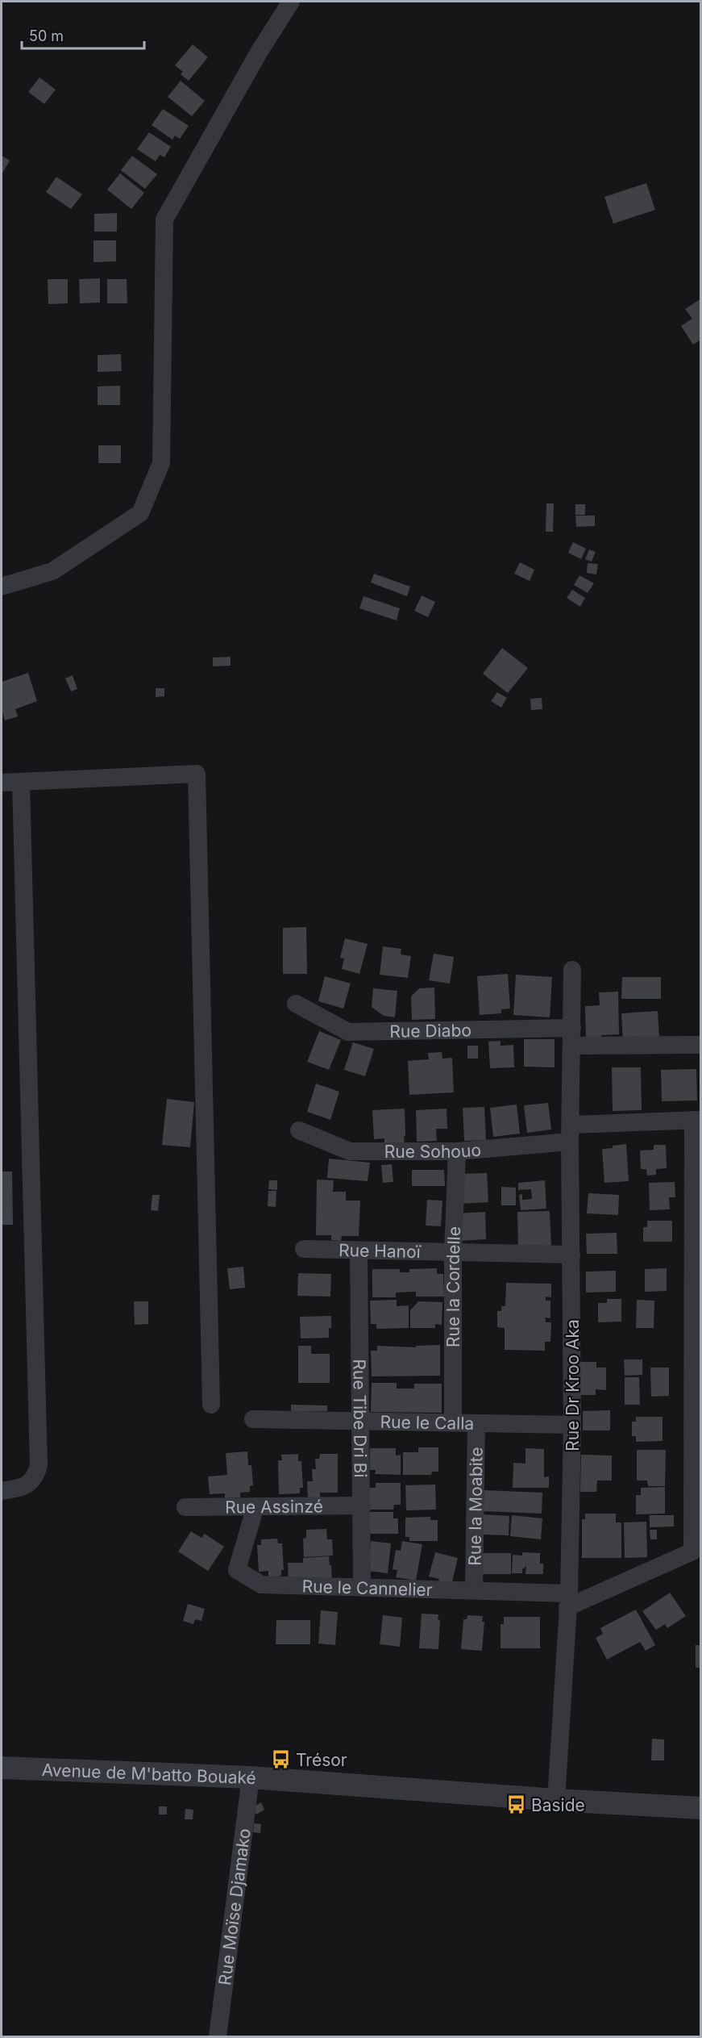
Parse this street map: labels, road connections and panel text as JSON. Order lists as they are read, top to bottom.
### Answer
{
  "streets": {
    "street": [
      "Rue Diabo",
      "Rue Sohouo",
      "Rue Hanoï",
      "Rue la Cordelle",
      "Rue Dr Kroo Aka",
      "Rue Tibe Dri Bi",
      "Rue le Calla",
      "Rue Assinzé",
      "Rue la Moabite",
      "Rue le Cannelier",
      "Avenue de M'batto Bouaké",
      "Rue Moïse Djamako"
    ]
  },
  "crossings": [
    ["Rue Diabo", "Rue Dr Kroo Aka"],
    ["Rue Sohouo", "Rue la Cordelle"],
    ["Rue Sohouo", "Rue Dr Kroo Aka"],
    ["Rue Hanoï", "Rue la Cordelle"],
    ["Rue Hanoï", "Rue Dr Kroo Aka"],
    ["Rue Hanoï", "Rue Tibe Dri Bi"],
    ["Rue la Cordelle", "Rue le Calla"],
    ["Rue Dr Kroo Aka", "Rue le Calla"],
    ["Rue Dr Kroo Aka", "Rue le Cannelier"],
    ["Rue Dr Kroo Aka", "Avenue de M'batto Bouaké"],
    ["Rue Tibe Dri Bi", "Rue le Calla"],
    ["Rue Tibe Dri Bi", "Rue Assinzé"],
    ["Rue Tibe Dri Bi", "Rue le Cannelier"],
    ["Rue le Calla", "Rue la Moabite"],
    ["Rue Assinzé", "Rue le Cannelier"],
    ["Rue la Moabite", "Rue le Cannelier"],
    ["Avenue de M'batto Bouaké", "Rue Moïse Djamako"]
  ],
  "places": {
    "bus stop": ["Trésor", "Baside"]
  },
  "scale_bar": "50 m"
}
